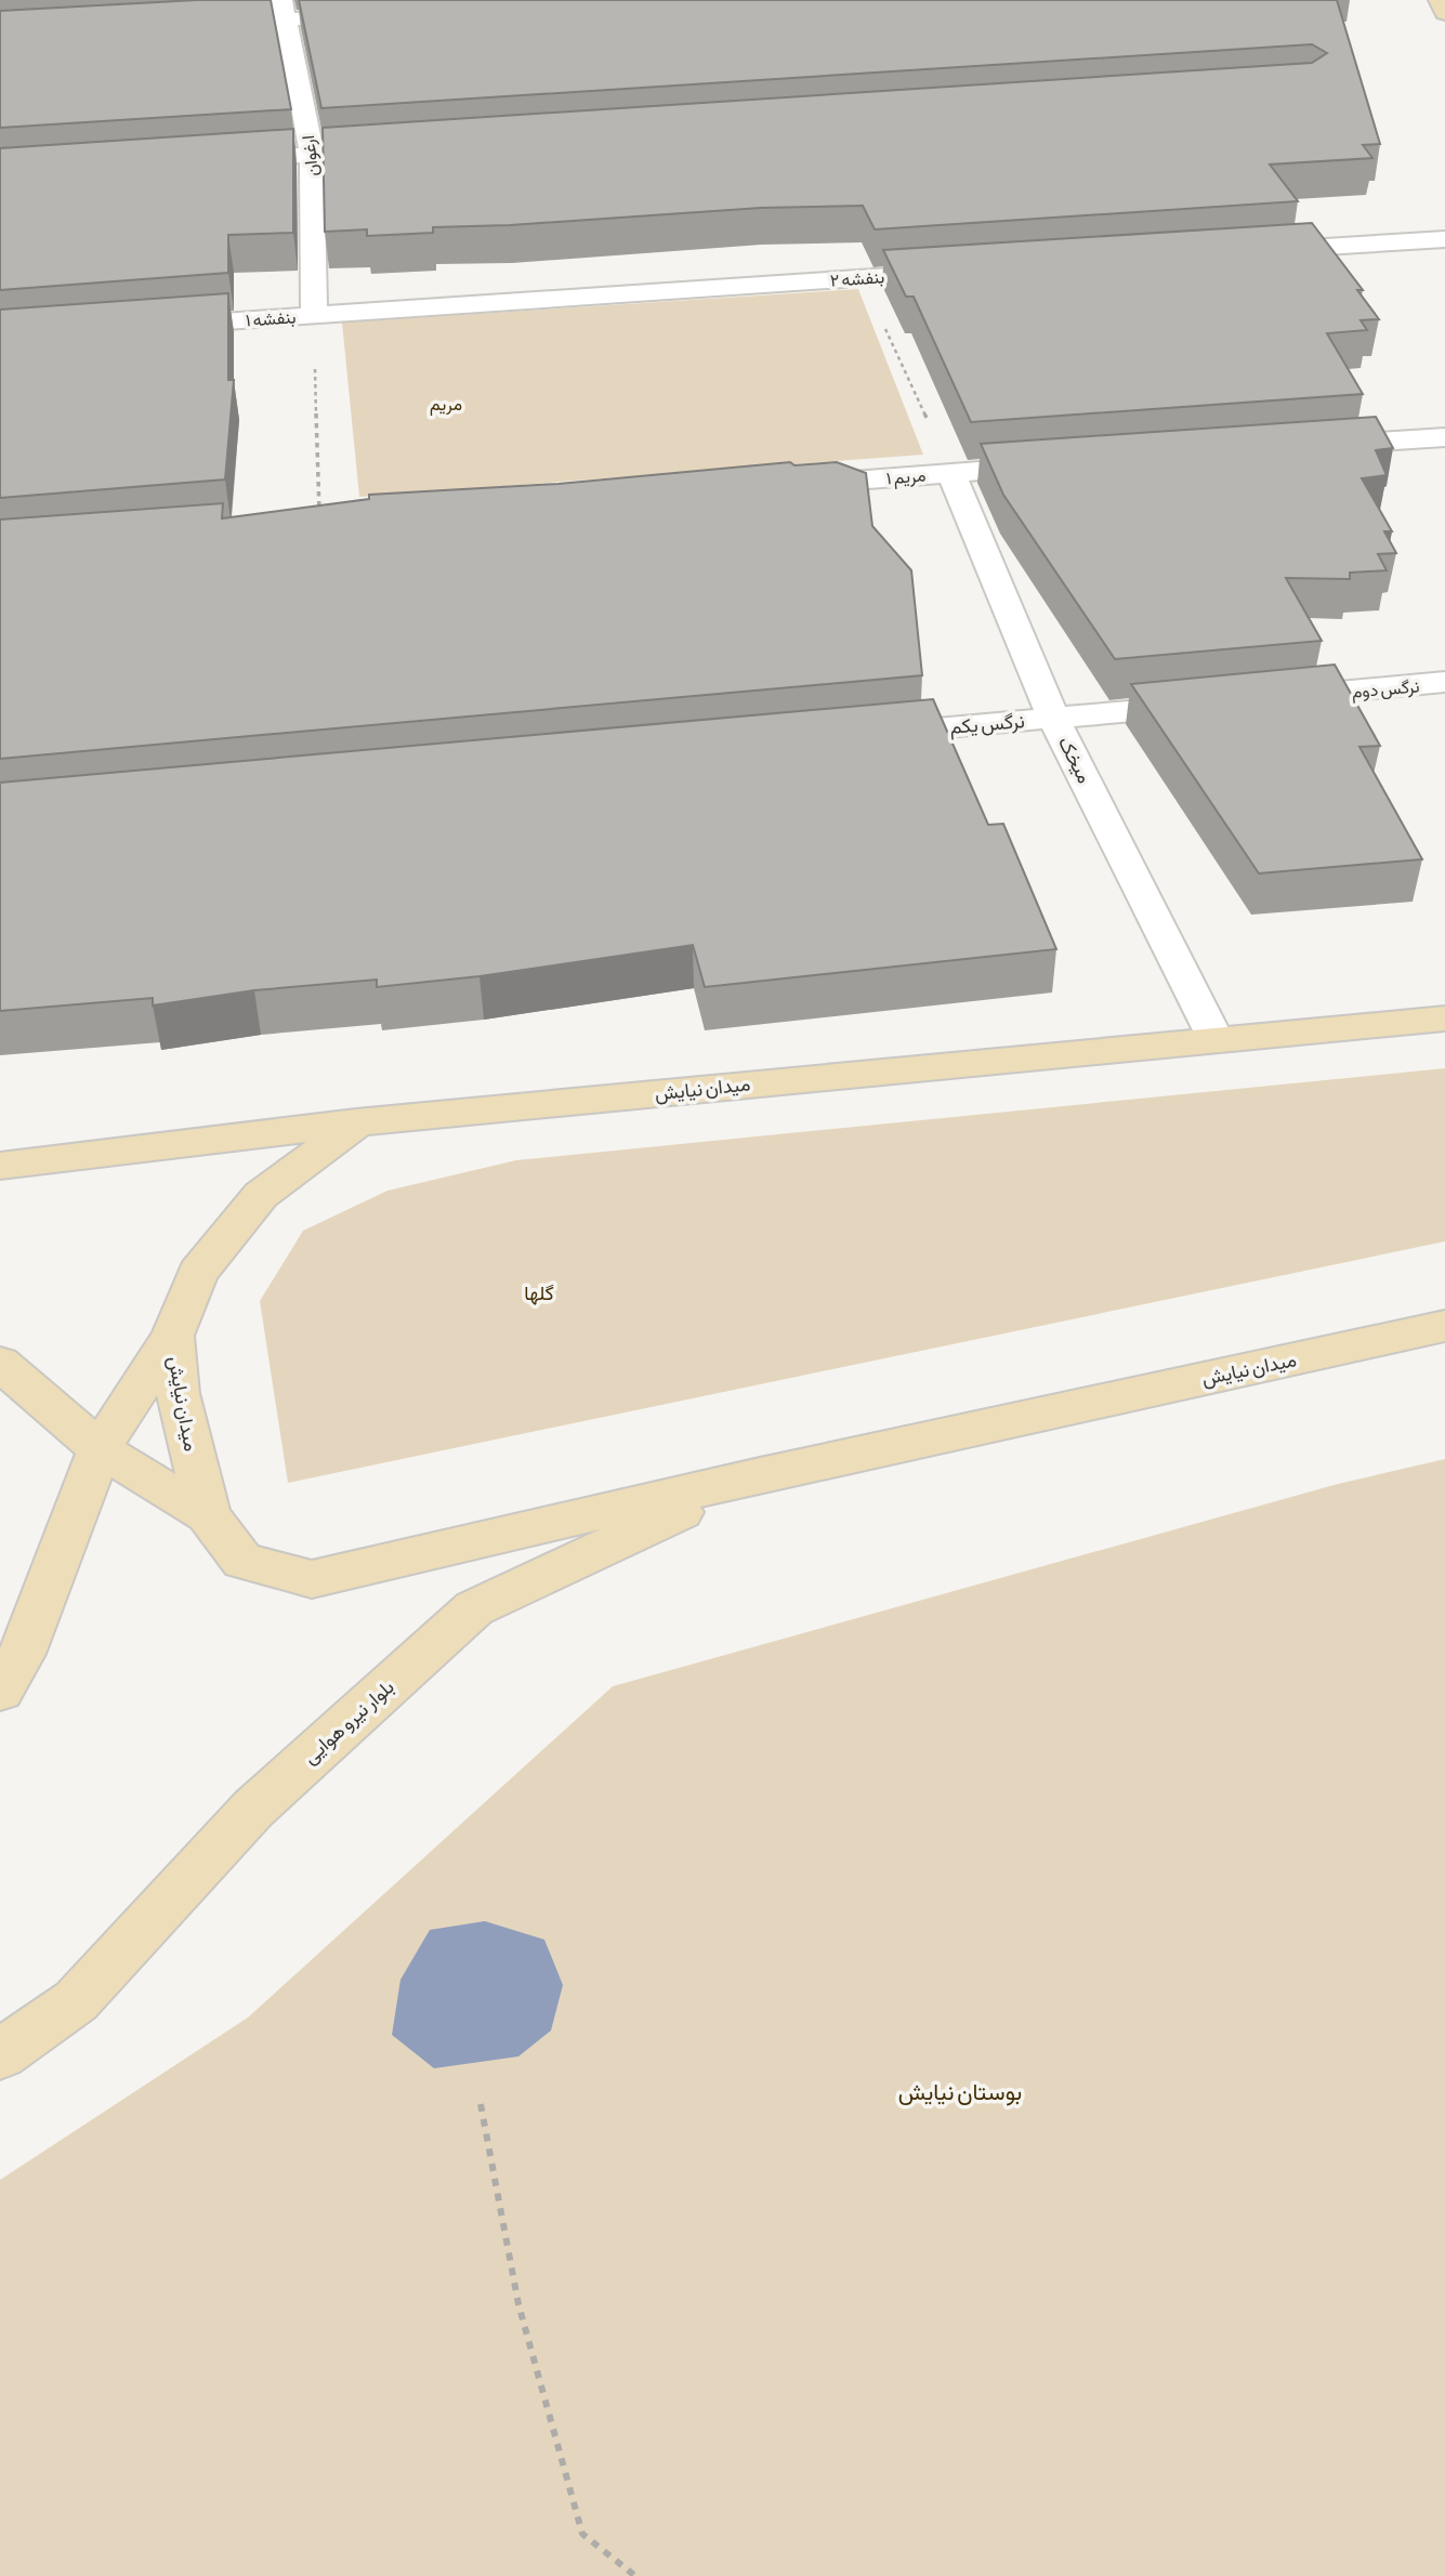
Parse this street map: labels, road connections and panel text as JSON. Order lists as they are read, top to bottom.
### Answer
{
  "streets": {
    "main road": ["میدان نیایش", "بلوار نیرو هوایی"],
    "street": [
      "ارغوان",
      "بنفشه ۲",
      "بنفشه ۱",
      "مریم ۱",
      "نرگس دوم",
      "نرگس یکم",
      "میخک"
    ]
  },
  "crossings": [
    ["ارغوان", "بنفشه ۲"],
    ["ارغوان", "بنفشه ۱"],
    ["بنفشه ۲", "بنفشه ۱"],
    ["مریم ۱", "میخک"],
    ["نرگس یکم", "میخک"],
    ["میخک", "میدان نیایش"],
    ["میدان نیایش", "بلوار نیرو هوایی"]
  ],
  "parks": ["مریم", "گلها", "بوستان نیایش"]
}
